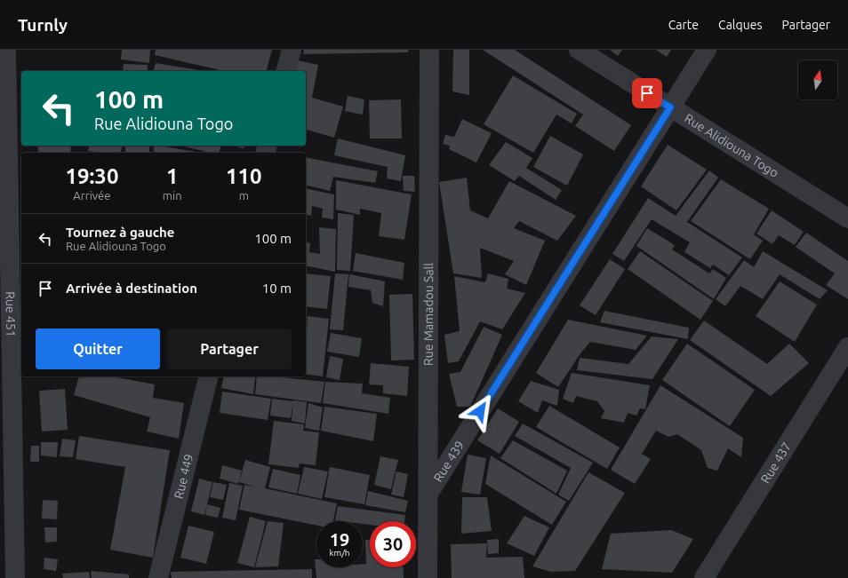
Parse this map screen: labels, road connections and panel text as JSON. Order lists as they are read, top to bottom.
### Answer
{
  "streets": {
    "street": [
      "Rue Alidiouna Togo",
      "Rue 451",
      "Rue Mamadou Sall",
      "Rue 439",
      "Rue 437",
      "Rue 449"
    ]
  },
  "crossings": [
    ["Rue Alidiouna Togo", "Rue 439"],
    ["Rue Mamadou Sall", "Rue 439"]
  ],
  "north": "top",
  "page": {
    "header": "Turnly",
    "nav": ["Carte", "Calques", "Partager"],
    "turn": ["100 m", "Rue Alidiouna Togo"],
    "eta": [
      "19:30",
      "Arrivée",
      "1",
      "min",
      "110",
      "m"
    ],
    "list": [
      {
        "name": "Tournez à gauche",
        "note": "Rue Alidiouna Togo",
        "value": "100 m"
      },
      {
        "name": "Arrivée à destination",
        "value": "10 m"
      }
    ],
    "buttons": ["Quitter", "Partager"],
    "speed": "19 km/h",
    "limit": "30"
  }
}
